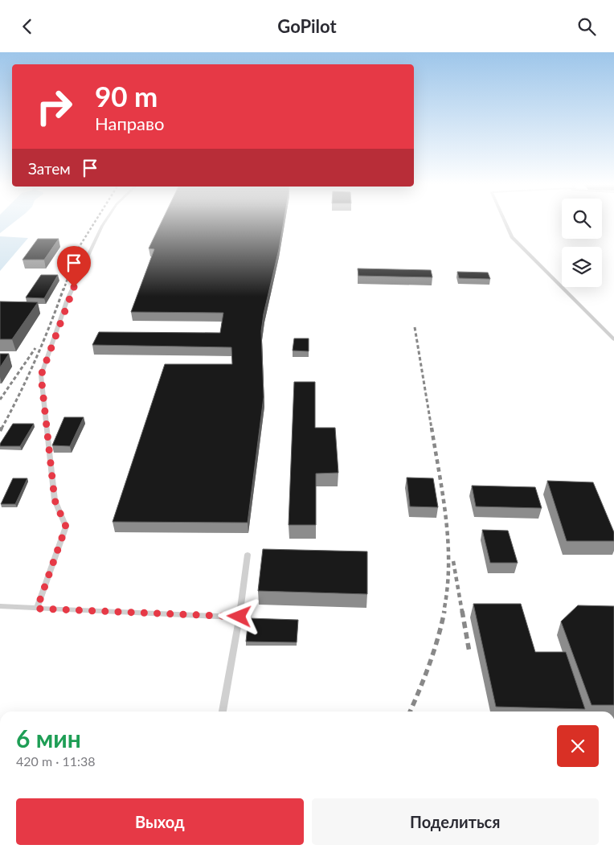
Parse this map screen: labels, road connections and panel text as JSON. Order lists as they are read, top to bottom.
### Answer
{
  "page": {
    "header": "GoPilot",
    "turn": ["90 m", "Направо"],
    "then": "Затем",
    "heading": ["6 мин", "420 m · 11:38"],
    "buttons": ["Выход", "Поделиться"]
  }
}
